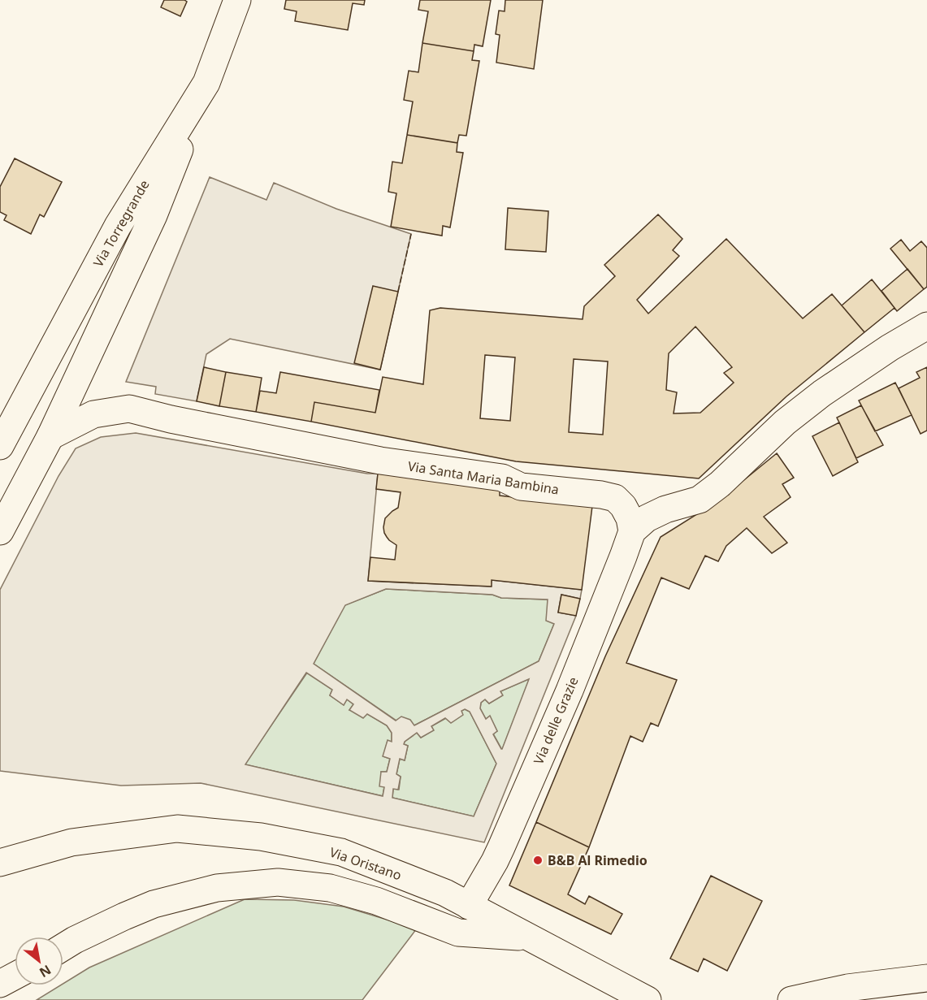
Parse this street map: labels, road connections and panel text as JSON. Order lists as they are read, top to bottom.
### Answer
{
  "streets": {
    "main road": [
      "Via Torregrande",
      "Via Santa Maria Bambina",
      "Via delle Grazie",
      "Via Oristano"
    ]
  },
  "crossings": [
    ["Via Santa Maria Bambina", "Via delle Grazie"],
    ["Via delle Grazie", "Via Oristano"]
  ],
  "places": ["B&B Al Rimedio"],
  "north": "bottom right"
}
